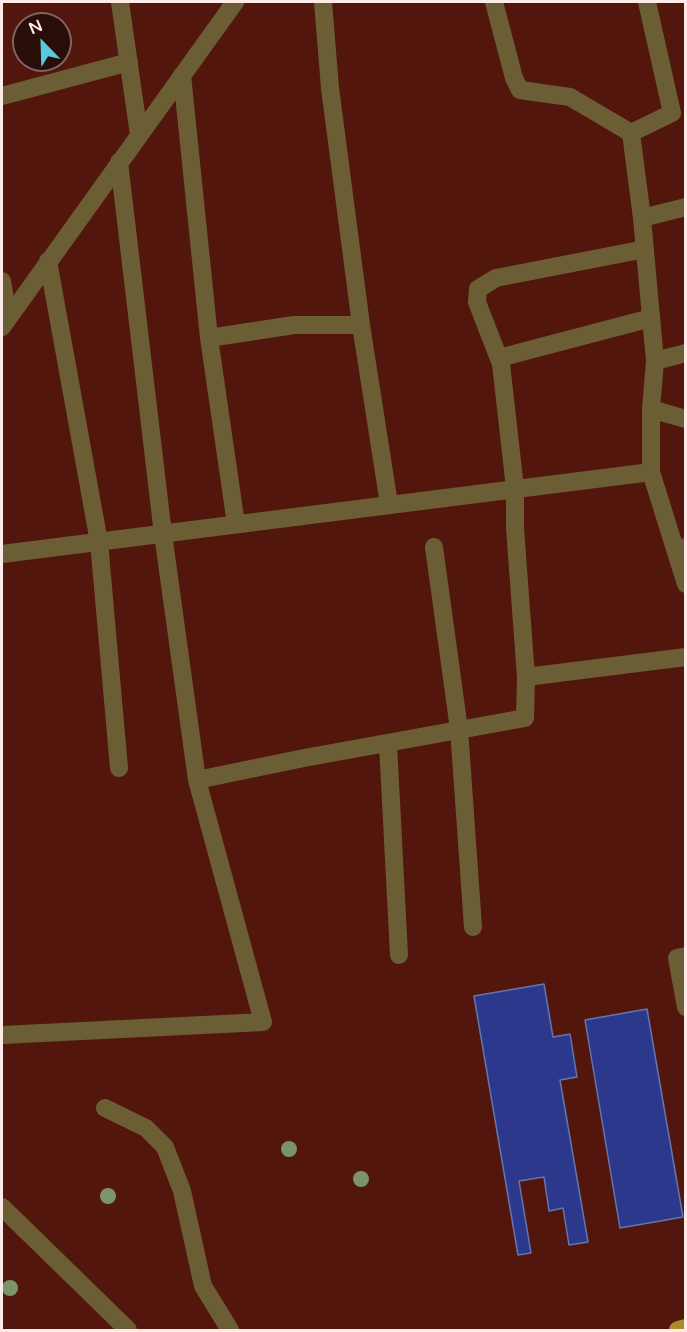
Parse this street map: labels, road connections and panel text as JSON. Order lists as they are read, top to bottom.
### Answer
{
  "north": "top left"
}
